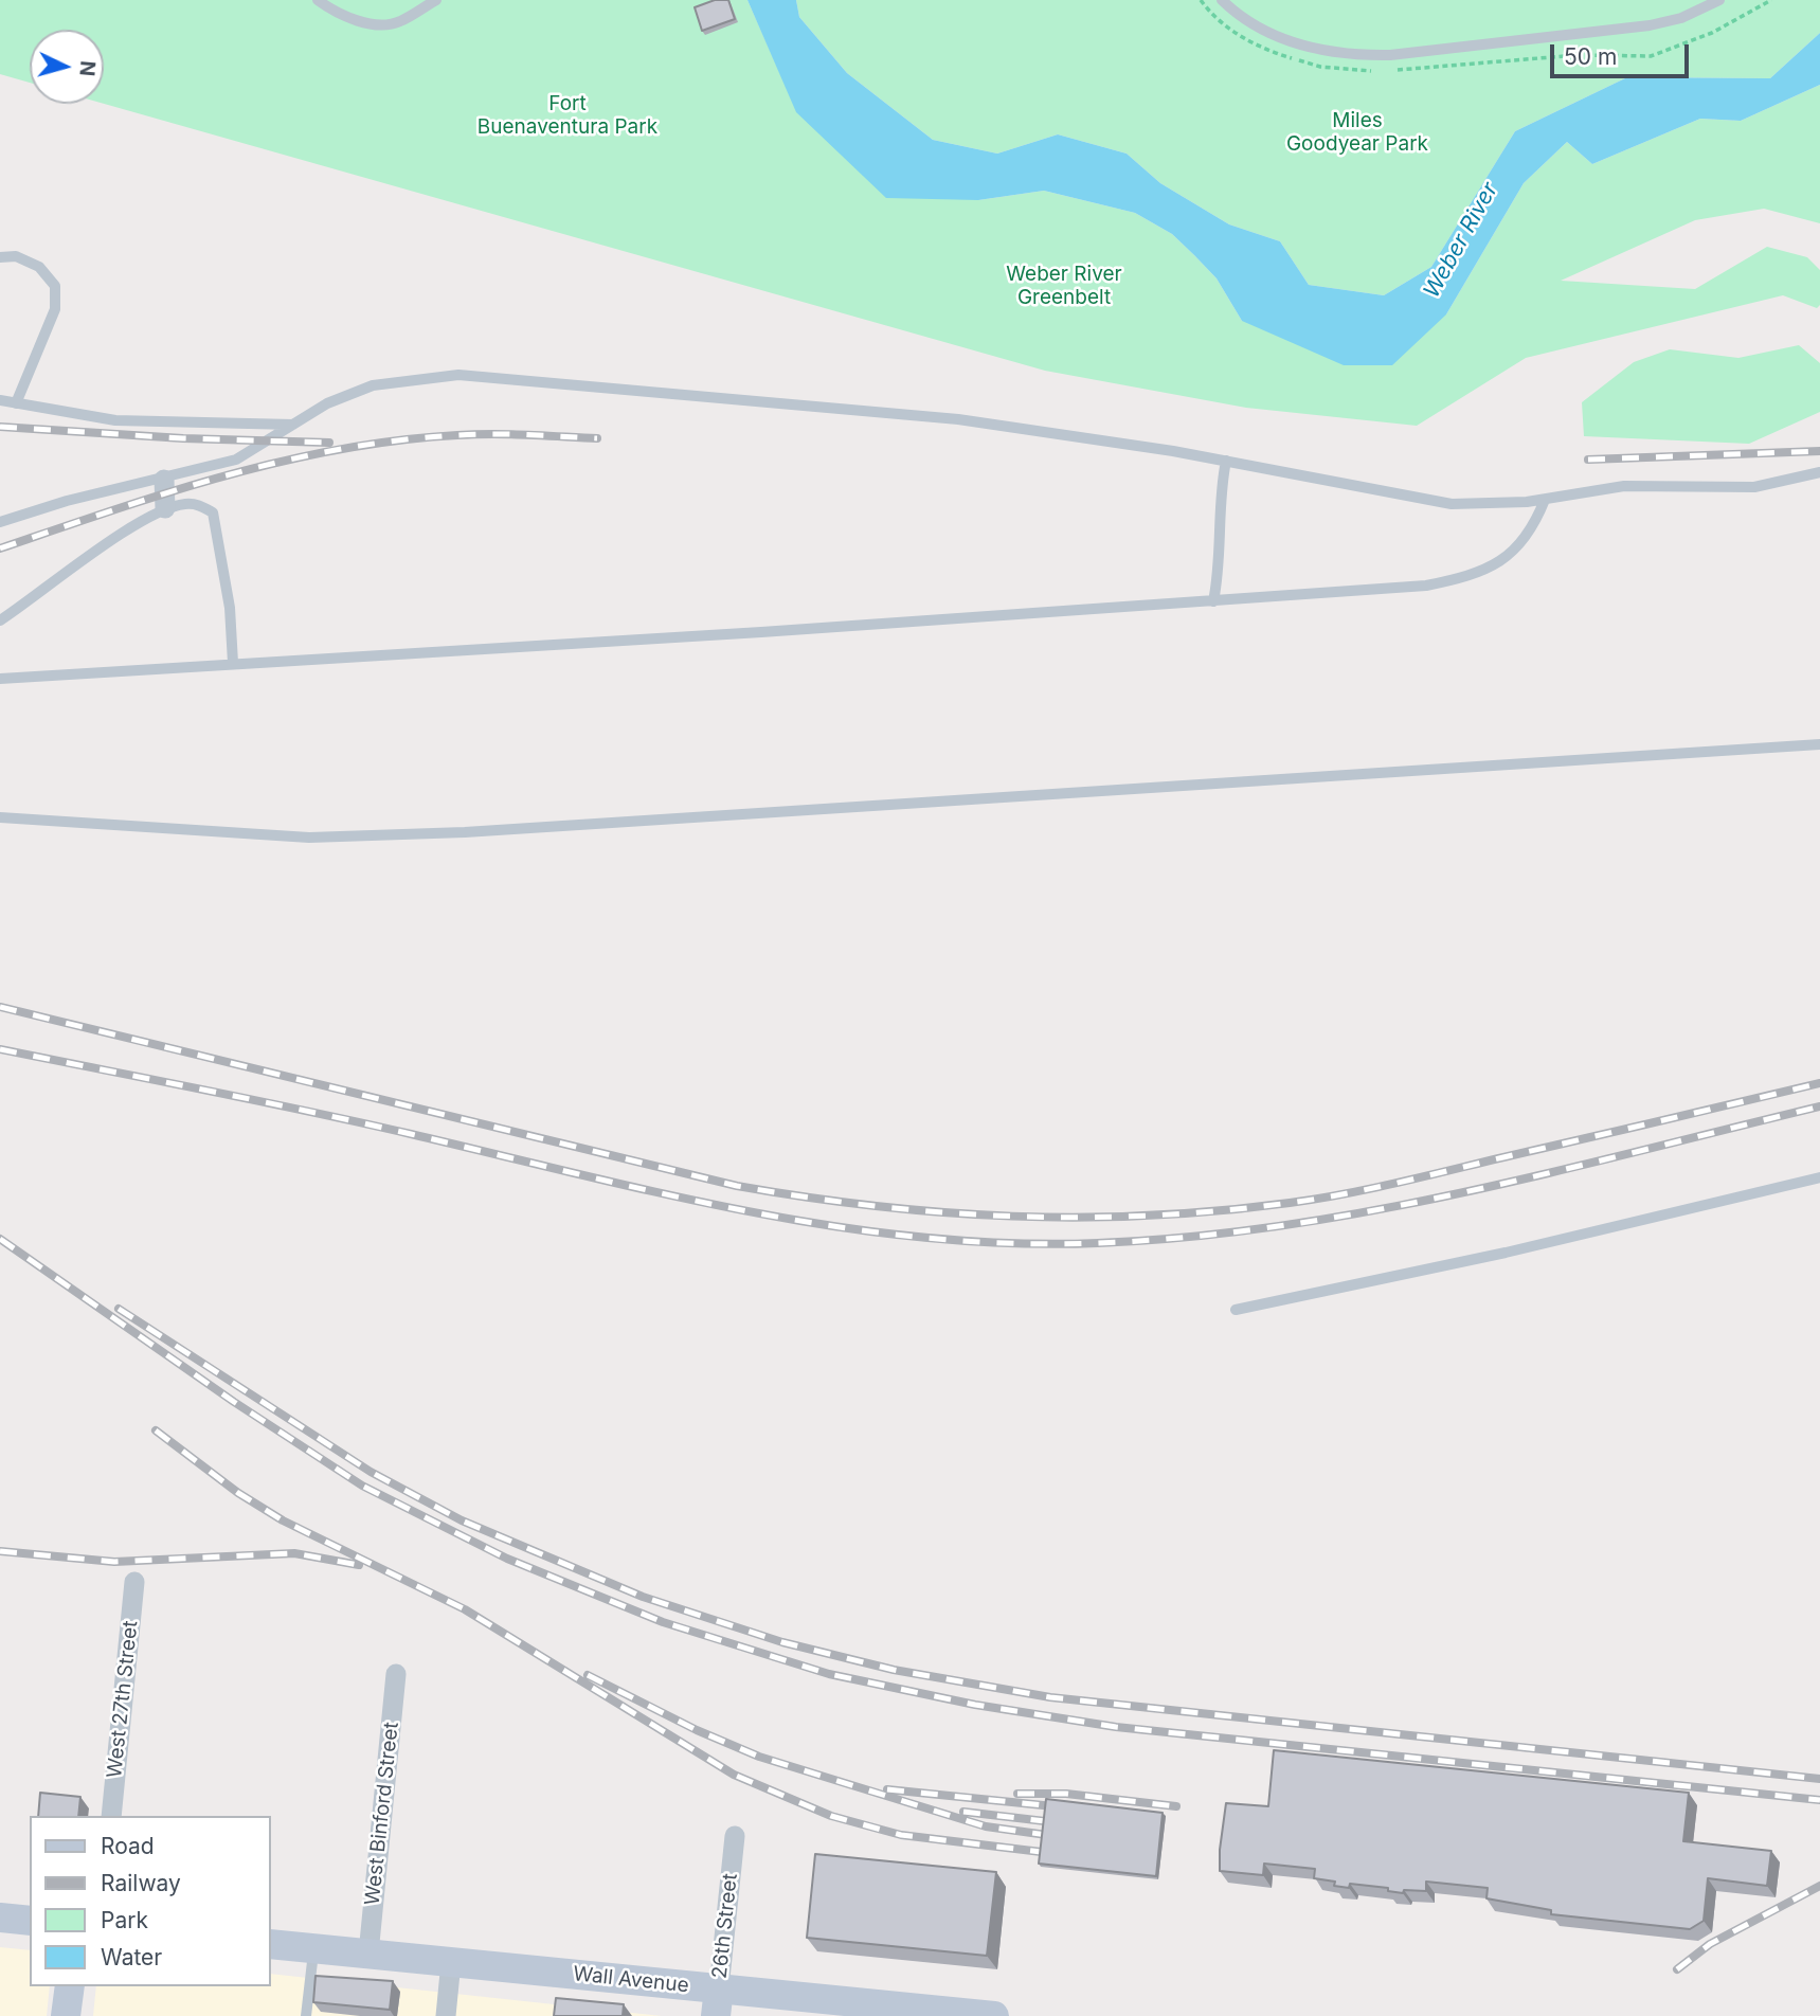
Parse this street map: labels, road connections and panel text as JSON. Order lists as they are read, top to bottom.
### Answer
{
  "streets": {
    "main road": ["Wall Avenue"],
    "street": ["West 27th Street", "West Binford Street", "26th Street"]
  },
  "crossings": [
    ["West Binford Street", "Wall Avenue"],
    ["26th Street", "Wall Avenue"]
  ],
  "water": ["Weber River"],
  "parks": ["Fort Buenaventura Park", "Miles Goodyear Park", "Weber River Greenbelt"],
  "legend": [
    "Road",
    "Railway",
    "Park",
    "Water"
  ],
  "scale_bar": "50 m",
  "north": "right"
}
